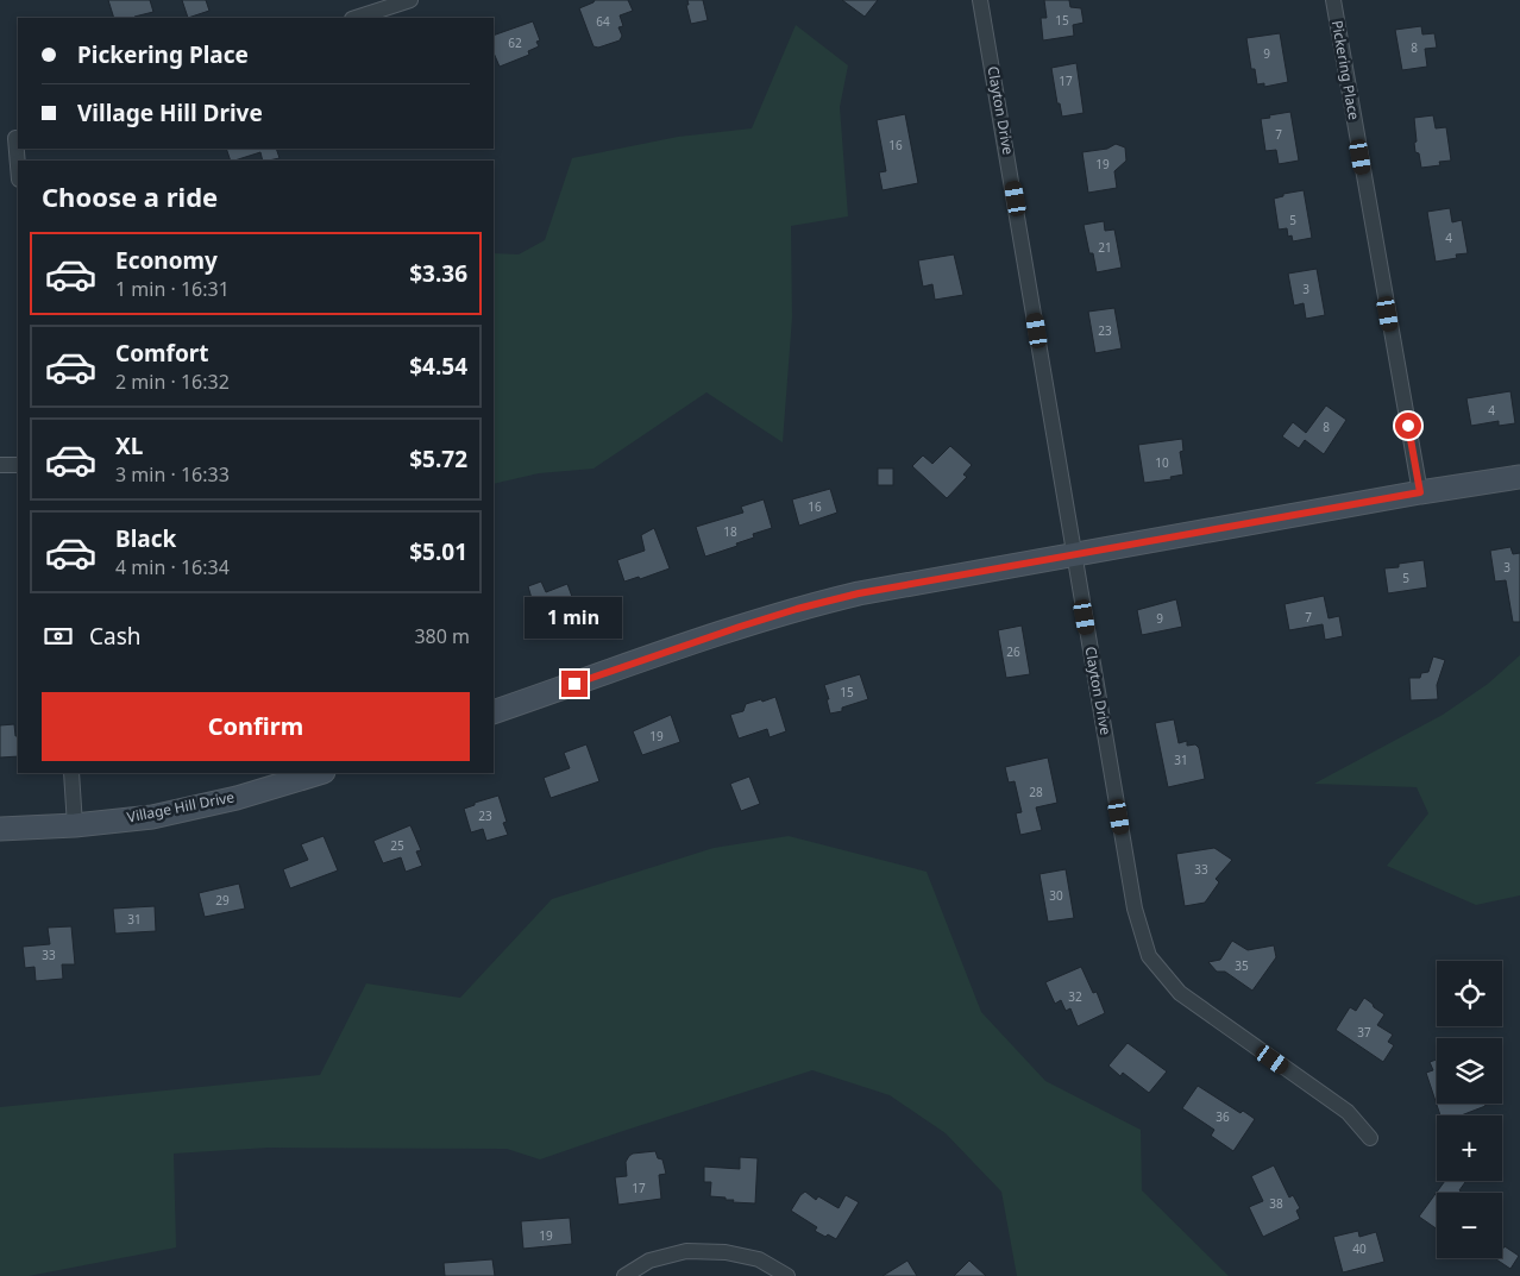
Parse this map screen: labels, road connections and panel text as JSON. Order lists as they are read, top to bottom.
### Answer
{
  "streets": {
    "street": ["Pickering Place", "Clayton Drive", "Village Hill Drive"]
  },
  "house_numbers": [
    "15",
    "64",
    "62",
    "8",
    "9",
    "17",
    "7",
    "16",
    "19",
    "5",
    "4",
    "21",
    "3",
    "23",
    "4",
    "8",
    "10",
    "16",
    "18",
    "3",
    "5",
    "7",
    "9",
    "26",
    "15",
    "19",
    "31",
    "28",
    "23",
    "25",
    "33",
    "30",
    "29",
    "31",
    "33",
    "35",
    "32",
    "37",
    "36",
    "17",
    "38",
    "19",
    "40"
  ],
  "page": {
    "banner": ["Pickering Place", "Village Hill Drive"],
    "heading": "Choose a ride",
    "list": [
      {
        "name": "Economy",
        "note": "1 min · 16:31",
        "value": "$3.36"
      },
      {
        "name": "Comfort",
        "note": "2 min · 16:32",
        "value": "$4.54"
      },
      {
        "name": "XL",
        "note": "3 min · 16:33",
        "value": "$5.72"
      },
      {
        "name": "Black",
        "note": "4 min · 16:34",
        "value": "$5.01"
      }
    ],
    "bubble": "1 min",
    "pay": ["Cash", "380 m"],
    "buttons": "Confirm",
    "map_buttons": ["+", "−"]
  }
}
